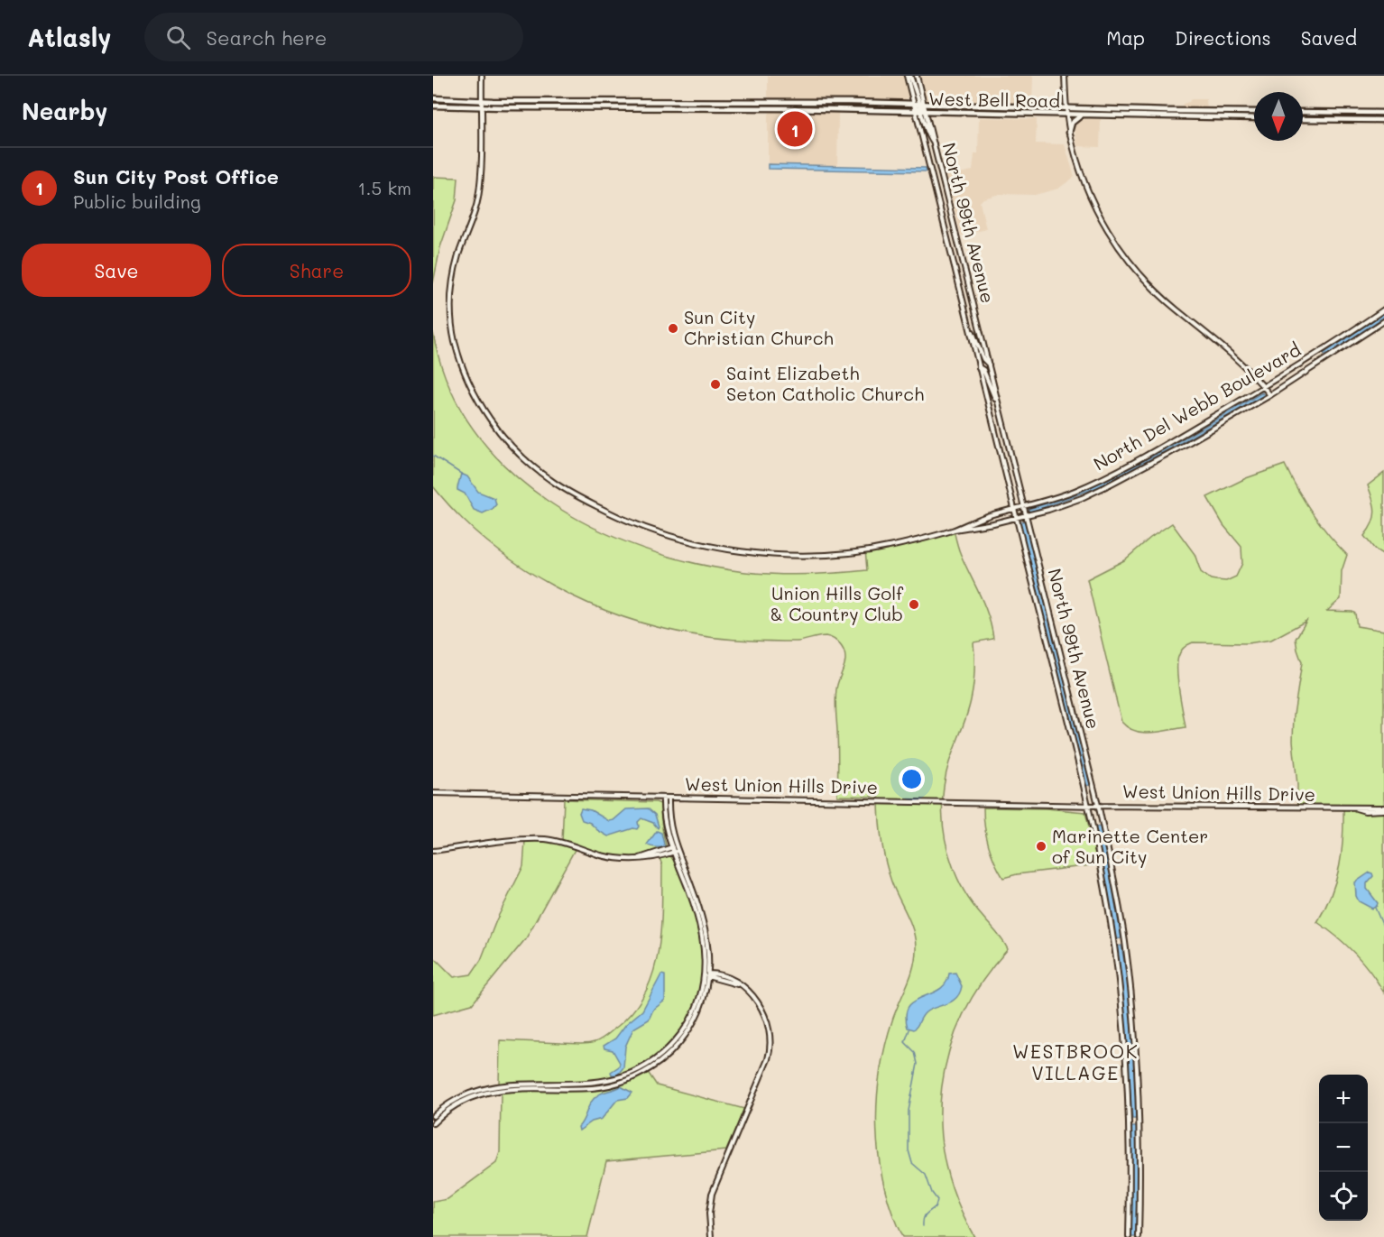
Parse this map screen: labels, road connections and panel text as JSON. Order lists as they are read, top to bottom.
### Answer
{
  "streets": {
    "main road": ["West Bell Road"],
    "street": ["North 99th Avenue", "North Del Webb Boulevard", "West Union Hills Drive"]
  },
  "crossings": [
    ["West Bell Road", "North 99th Avenue"],
    ["North 99th Avenue", "North Del Webb Boulevard"],
    ["North 99th Avenue", "West Union Hills Drive"]
  ],
  "districts": ["WESTBROOK VILLAGE"],
  "places": [
    "Sun City Christian Church",
    "Saint Elizabeth Seton Catholic Church",
    "Union Hills Golf & Country Club",
    "Marinette Center of Sun City"
  ],
  "north": "bottom",
  "page": {
    "header": "Atlasly",
    "search": "Search here",
    "nav": ["Map", "Directions", "Saved"],
    "heading": "Nearby",
    "pins": "1",
    "list": [
      {
        "mark": "1",
        "name": "Sun City Post Office",
        "note": "Public building",
        "value": "1.5 km"
      }
    ],
    "buttons": ["Save", "Share"],
    "map_buttons": ["+", "−"]
  }
}
